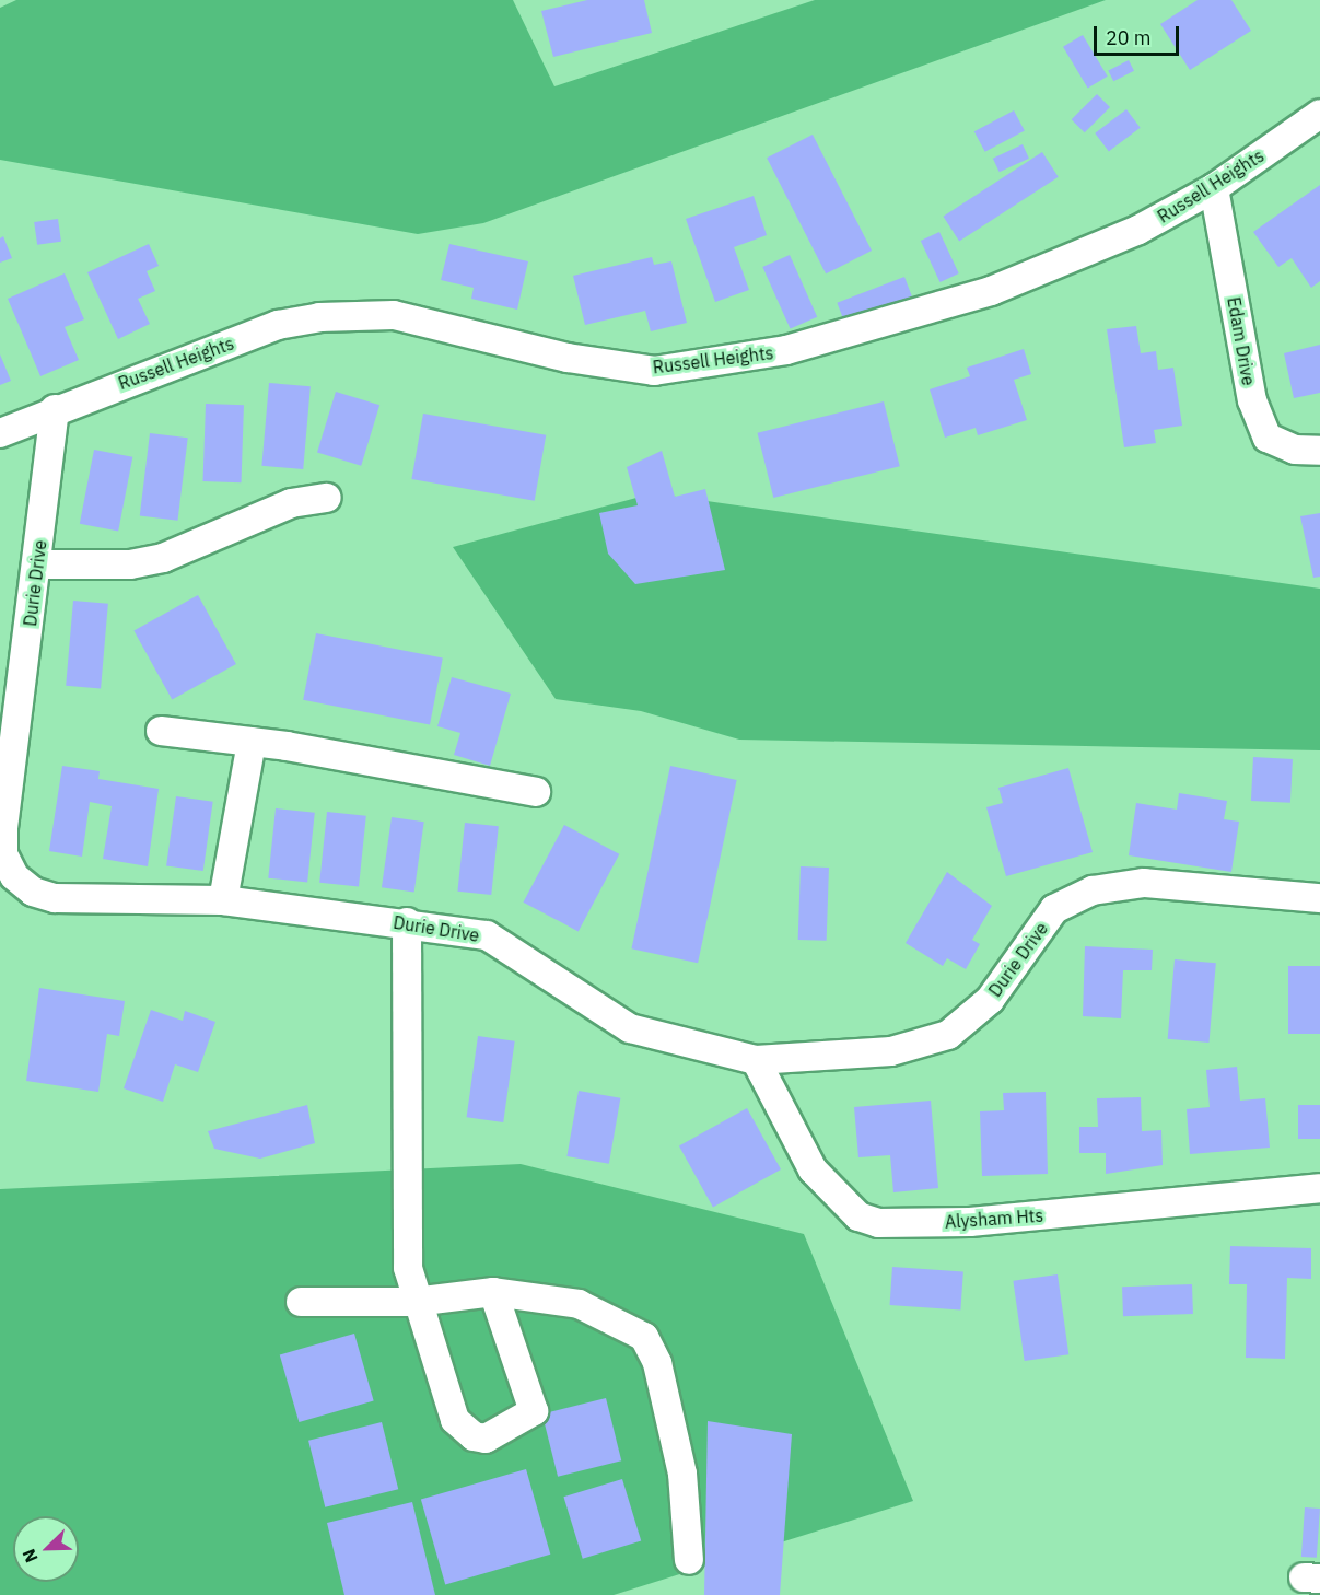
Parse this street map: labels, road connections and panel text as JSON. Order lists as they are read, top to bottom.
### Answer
{
  "streets": {
    "street": [
      "Russell Heights",
      "Edam Drive",
      "Durie Drive",
      "Alysham Hts"
    ]
  },
  "crossings": [
    ["Russell Heights", "Edam Drive"],
    ["Russell Heights", "Durie Drive"],
    ["Durie Drive", "Alysham Hts"]
  ],
  "scale_bar": "20 m",
  "north": "bottom left"
}
